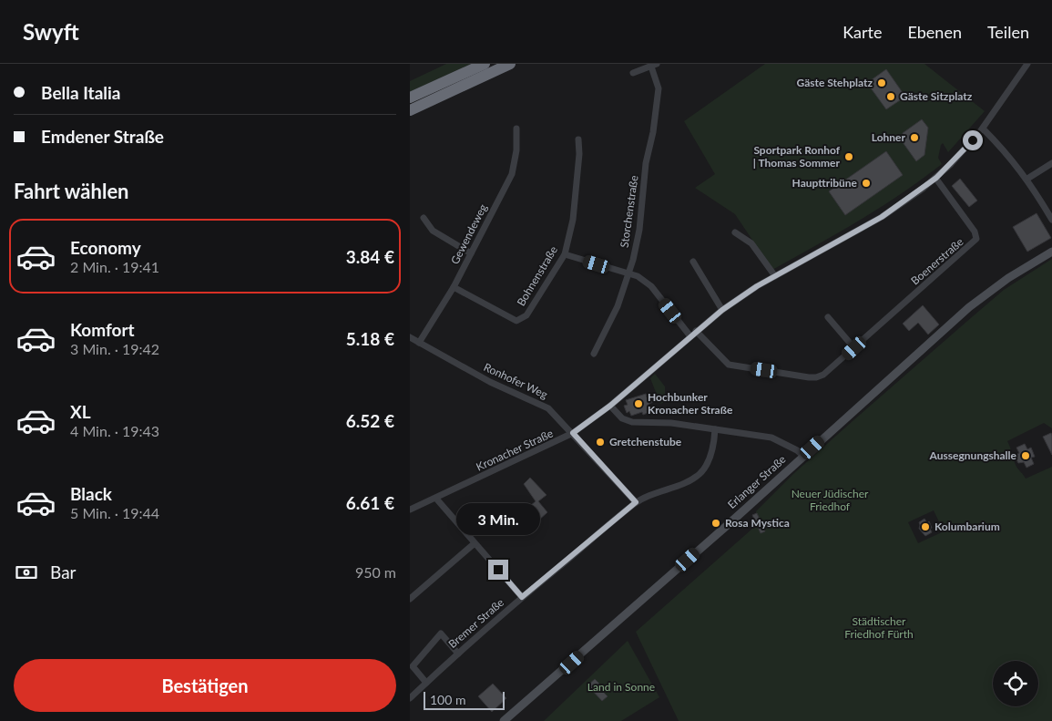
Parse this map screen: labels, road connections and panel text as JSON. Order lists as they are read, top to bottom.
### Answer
{
  "streets": {
    "main road": ["Erlanger Straße"],
    "street": [
      "Storchenstraße",
      "Gewendeweg",
      "Boenerstraße",
      "Bohnenstraße",
      "Ronhofer Weg",
      "Kronacher Straße",
      "Bremer Straße"
    ]
  },
  "crossings": [
    ["Gewendeweg", "Bohnenstraße"],
    ["Gewendeweg", "Ronhofer Weg"],
    ["Boenerstraße", "Kronacher Straße"],
    ["Ronhofer Weg", "Kronacher Straße"],
    ["Ronhofer Weg", "Bremer Straße"]
  ],
  "parks": ["Neuer Jüdischer Friedhof", "Städtischer Friedhof Fürth", "Land in Sonne"],
  "places": [
    "Gäste Stehplatz",
    "Gäste Sitzplatz",
    "Lohner",
    "Sportpark Ronhof | Thomas Sommer",
    "Haupttribüne",
    "Hochbunker Kronacher Straße",
    "Gretchenstube",
    "Aussegnungshalle",
    "Rosa Mystica",
    "Kolumbarium"
  ],
  "scale_bar": "100 m",
  "page": {
    "header": "Swyft",
    "nav": ["Karte", "Ebenen", "Teilen"],
    "banner": ["Bella Italia", "Emdener Straße"],
    "heading": "Fahrt wählen",
    "list": [
      {
        "name": "Economy",
        "note": "2 Min. · 19:41",
        "value": "3.84 €"
      },
      {
        "name": "Komfort",
        "note": "3 Min. · 19:42",
        "value": "5.18 €"
      },
      {
        "name": "XL",
        "note": "4 Min. · 19:43",
        "value": "6.52 €"
      },
      {
        "name": "Black",
        "note": "5 Min. · 19:44",
        "value": "6.61 €"
      }
    ],
    "bubble": "3 Min.",
    "pay": ["Bar", "950 m"],
    "buttons": "Bestätigen",
    "scale": "100 m"
  }
}
